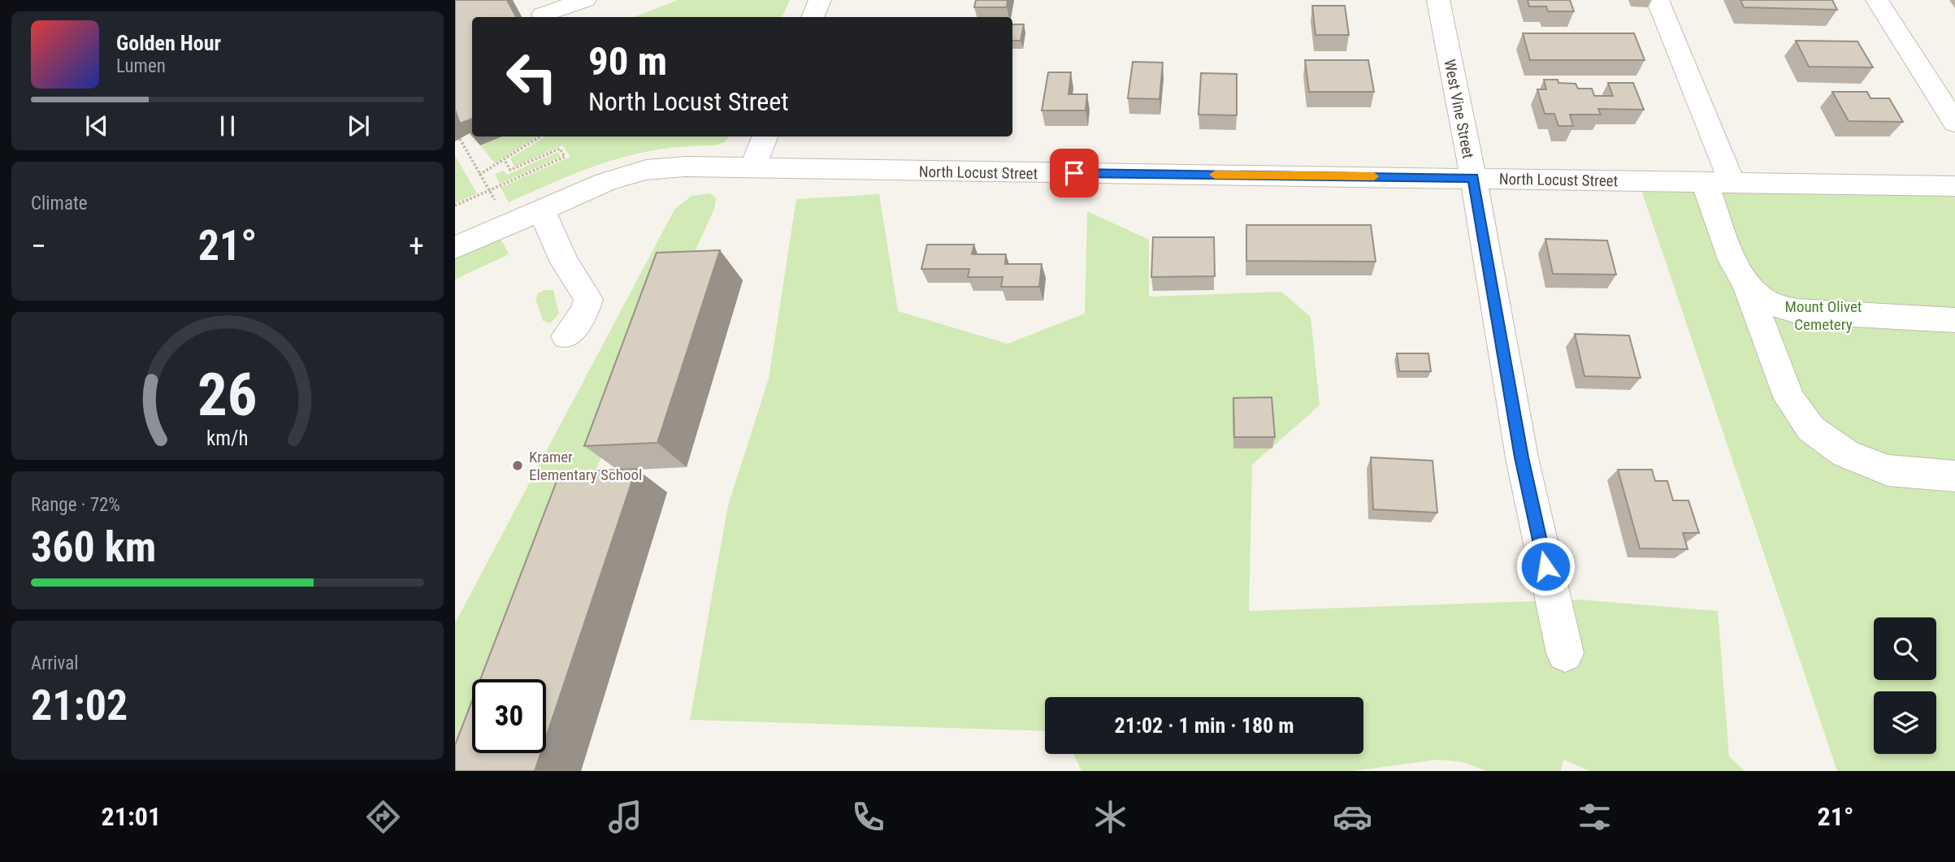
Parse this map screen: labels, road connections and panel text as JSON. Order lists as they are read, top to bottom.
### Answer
{
  "streets": {
    "street": ["West Vine Street", "North Locust Street"]
  },
  "crossings": [
    ["West Vine Street", "North Locust Street"]
  ],
  "parks": ["Mount Olivet Cemetery"],
  "places": ["Kramer Elementary School"],
  "page": {
    "turn": ["90 m", "North Locust Street"],
    "song": ["Golden Hour", "Lumen"],
    "tile": [
      "Climate",
      ["Range · 72%", "360 km"],
      ["Arrival", "21:02"]
    ],
    "heat": ["−", "21°", "+"],
    "limit": "30",
    "trip": "21:02 · 1 min · 180 m",
    "tabs": ["21:01", "21°"],
    "gauge": ["26", "km/h"]
  }
}
